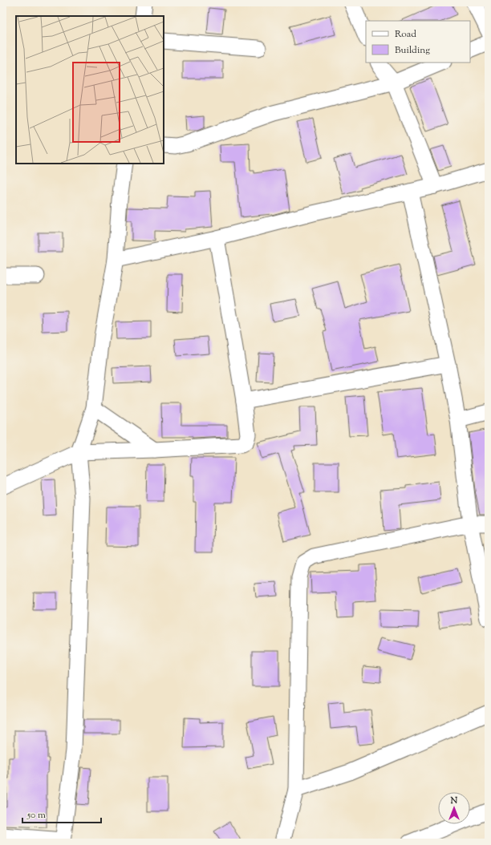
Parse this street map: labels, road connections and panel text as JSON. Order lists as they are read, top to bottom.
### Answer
{
  "legend": ["Road", "Building"],
  "scale_bar": "50 m",
  "north": "top"
}
